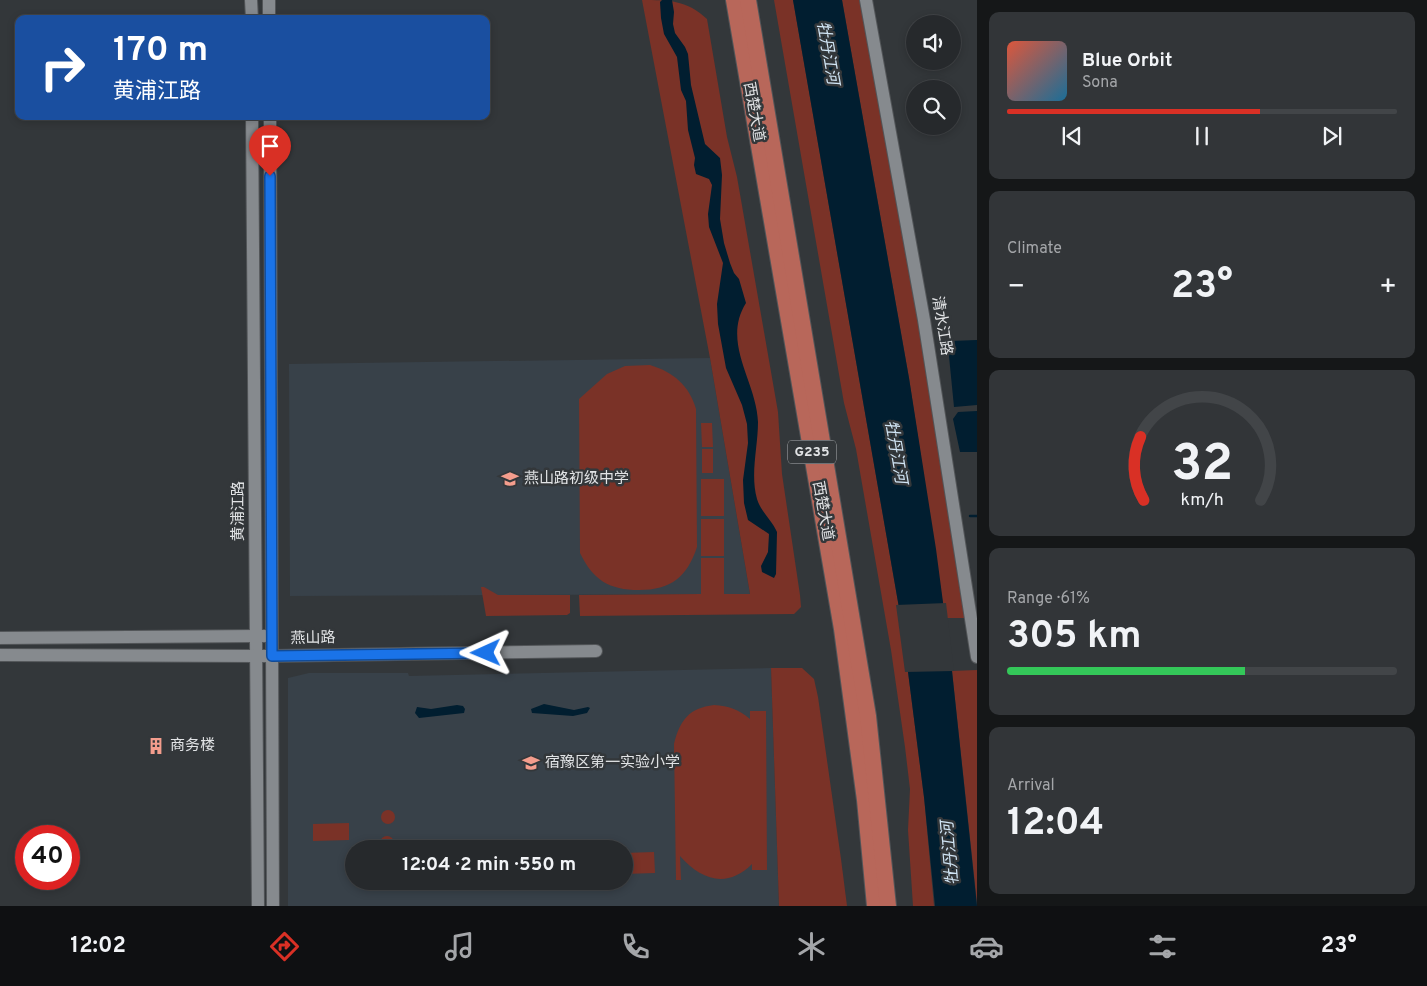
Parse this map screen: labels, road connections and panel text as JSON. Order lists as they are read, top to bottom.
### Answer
{
  "streets": {
    "highway": ["西楚大道", "G235"],
    "street": ["清水江路", "黄浦江路", "燕山路"]
  },
  "crossings": [
    ["黄浦江路", "燕山路"]
  ],
  "water": ["牡丹江河"],
  "places": {
    "school or university": ["燕山路初级中学", "宿豫区第一实验小学"],
    "building": ["商务楼"]
  },
  "page": {
    "turn": ["170 m", "黄浦江路"],
    "song": ["Blue Orbit", "Sona"],
    "tile": [
      "Climate",
      ["Range · 61%", "305 km"],
      ["Arrival", "12:04"]
    ],
    "heat": ["−", "23°", "+"],
    "limit": "40",
    "trip": "12:04 · 2 min · 550 m",
    "tabs": ["12:02", "23°"],
    "gauge": ["32", "km/h"]
  }
}
